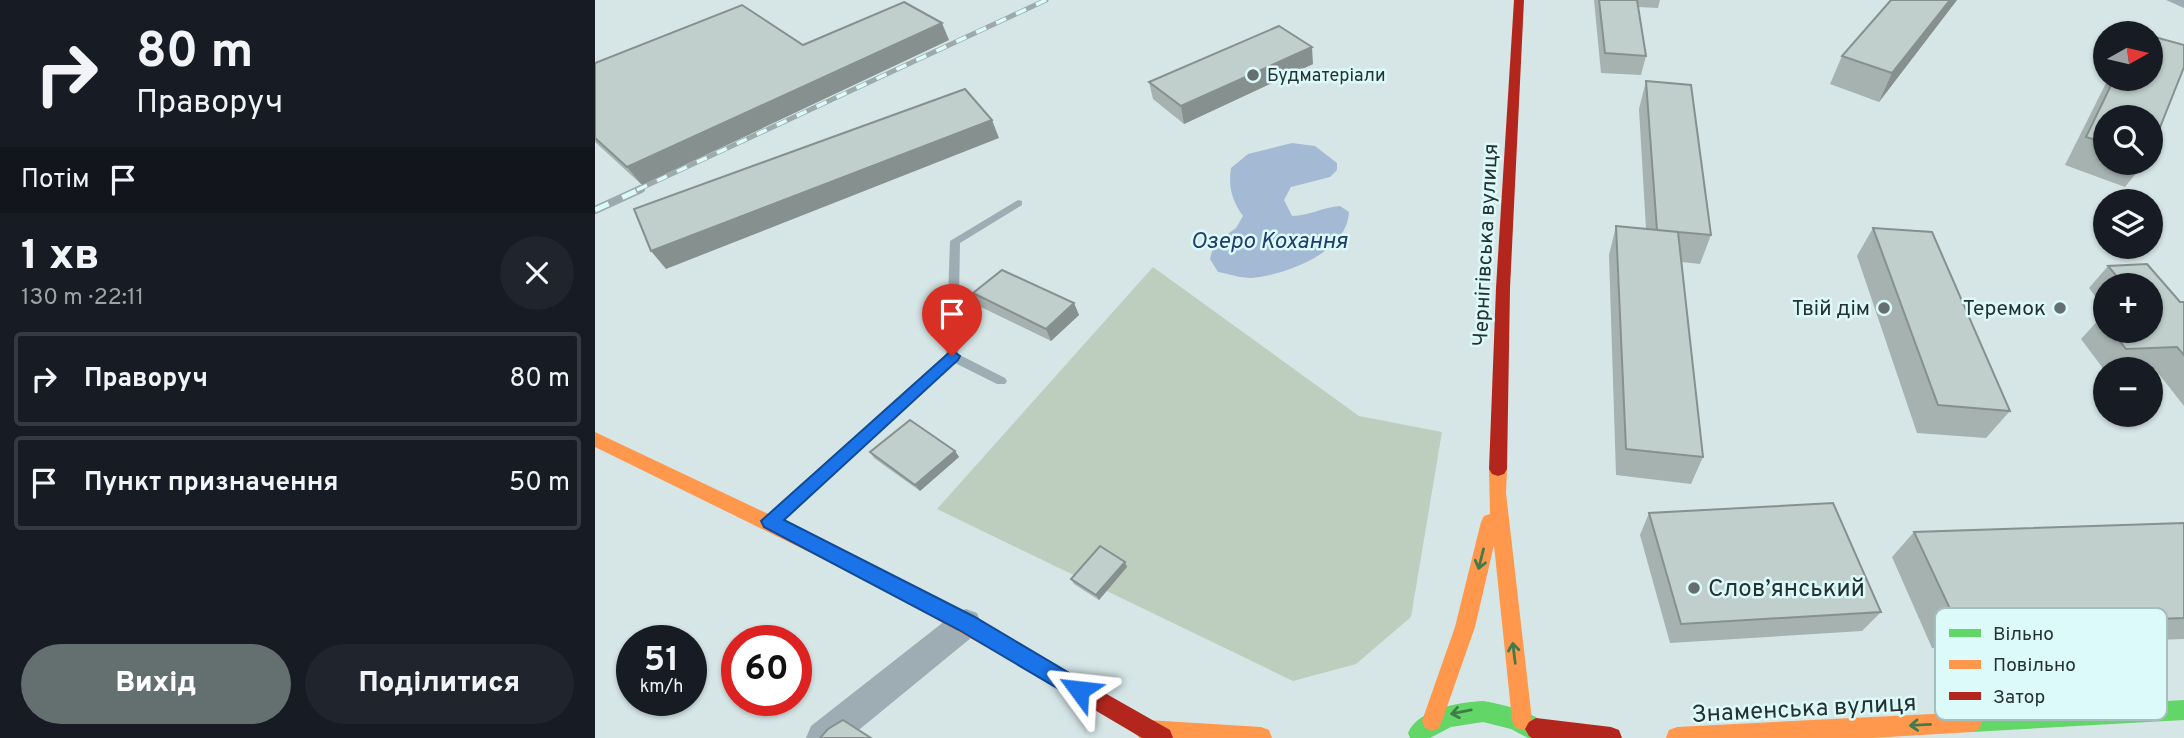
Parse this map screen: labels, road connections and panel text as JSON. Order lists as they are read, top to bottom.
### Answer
{
  "streets": {
    "main road": ["Чернігівська вулиця", "Знаменська вулиця"]
  },
  "one_way": ["Знаменська вулиця"],
  "water": ["Озеро Кохання"],
  "places": [
    "Будматеріали",
    "Твій дім",
    "Теремок",
    "Слов’янський"
  ],
  "legend": ["Вільно", "Повільно", "Затор"],
  "north": "right",
  "page": {
    "turn": ["80 m", "Праворуч"],
    "map_buttons": ["+", "−"],
    "then": "Потім",
    "heading": ["1 хв", "130 m · 22:11"],
    "list": [
      {
        "name": "Праворуч",
        "value": "80 m"
      },
      {
        "name": "Пункт призначення",
        "value": "50 m"
      }
    ],
    "speed": "51 km/h",
    "limit": "60",
    "buttons": ["Вихід", "Поділитися"]
  }
}
